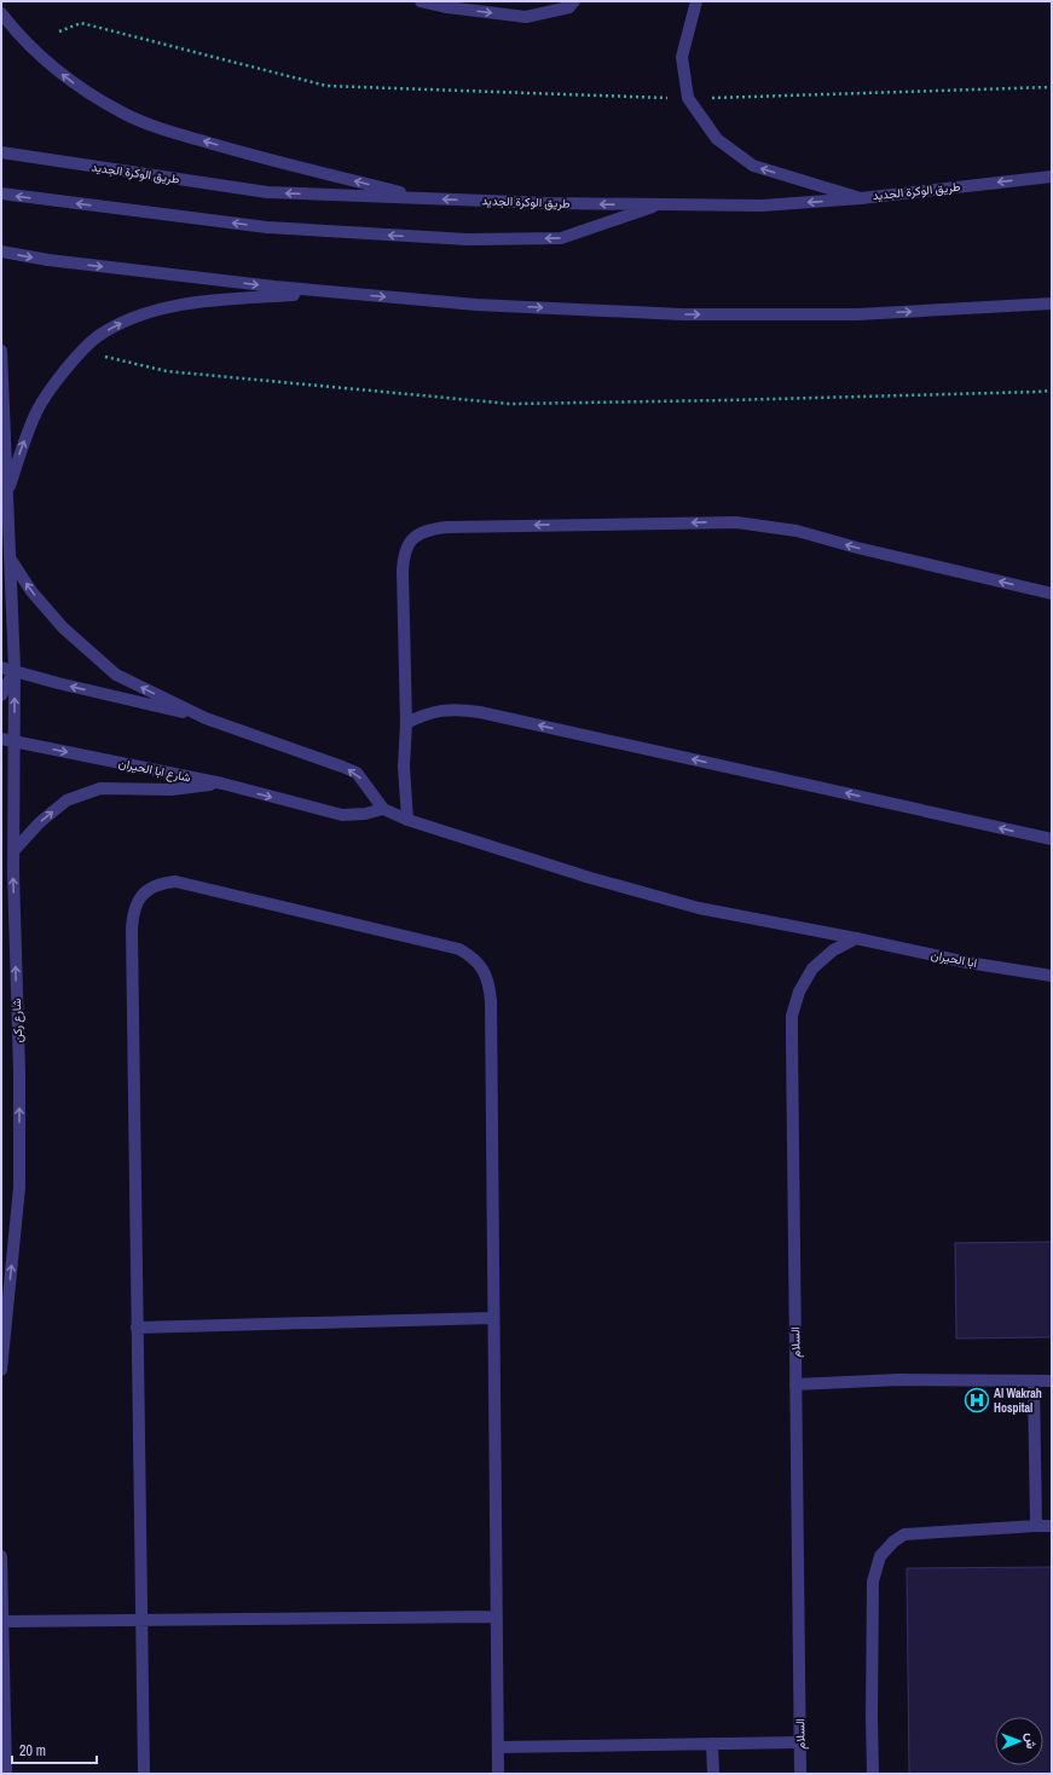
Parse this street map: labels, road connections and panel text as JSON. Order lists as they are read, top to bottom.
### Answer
{
  "streets": {
    "street": [
      "طريق الوكرة الجديد",
      "شارع ابا الحيران",
      "ابا الحيران",
      "شارع ركن",
      "السلام"
    ]
  },
  "crossings": [
    ["شارع ابا الحيران", "ابا الحيران"],
    ["شارع ابا الحيران", "شارع ركن"],
    ["ابا الحيران", "السلام"]
  ],
  "one_way": ["شارع ركن"],
  "places": {
    "hospital": ["Al Wakrah Hospital"]
  },
  "scale_bar": "20 m",
  "north": "right"
}
